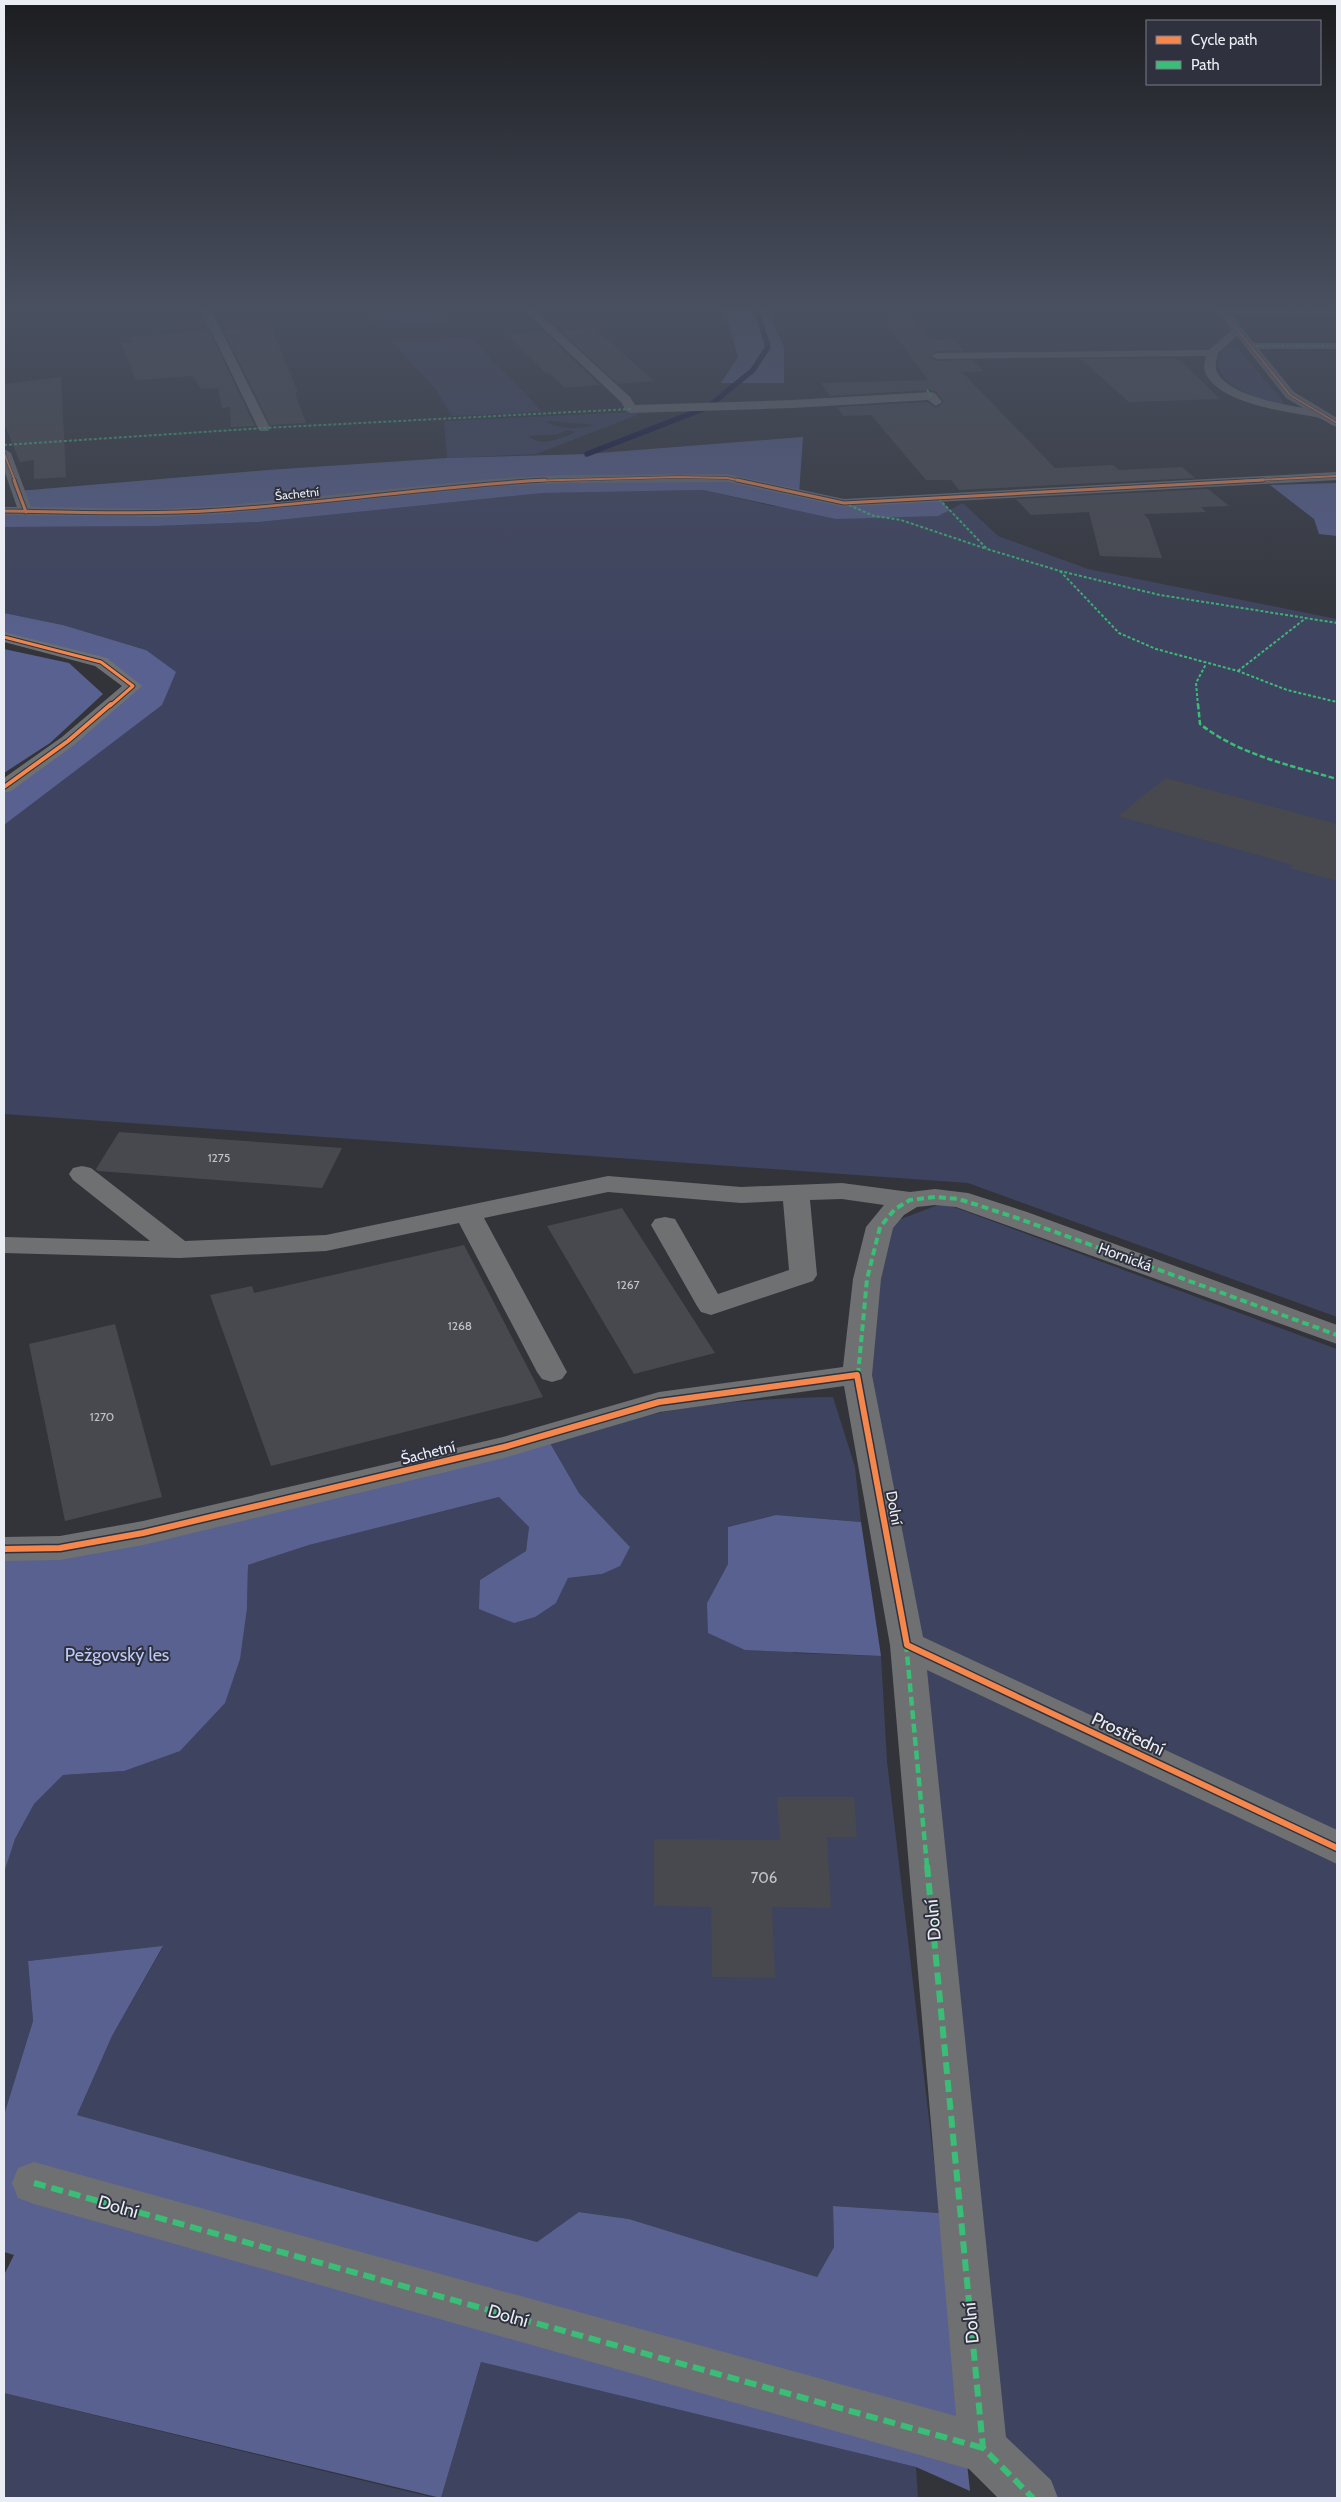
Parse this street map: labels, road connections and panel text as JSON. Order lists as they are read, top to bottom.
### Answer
{
  "streets": {
    "street": [
      "Šachetní",
      "Hornická",
      "Dolní",
      "Prostřední"
    ]
  },
  "crossings": [
    ["Šachetní", "Dolní"],
    ["Hornická", "Dolní"],
    ["Dolní", "Prostřední"]
  ],
  "parks": ["Pežgovský les"],
  "house_numbers": [
    "1275",
    "1267",
    "1268",
    "1270",
    "706"
  ],
  "legend": ["Cycle path", "Path"]
}
